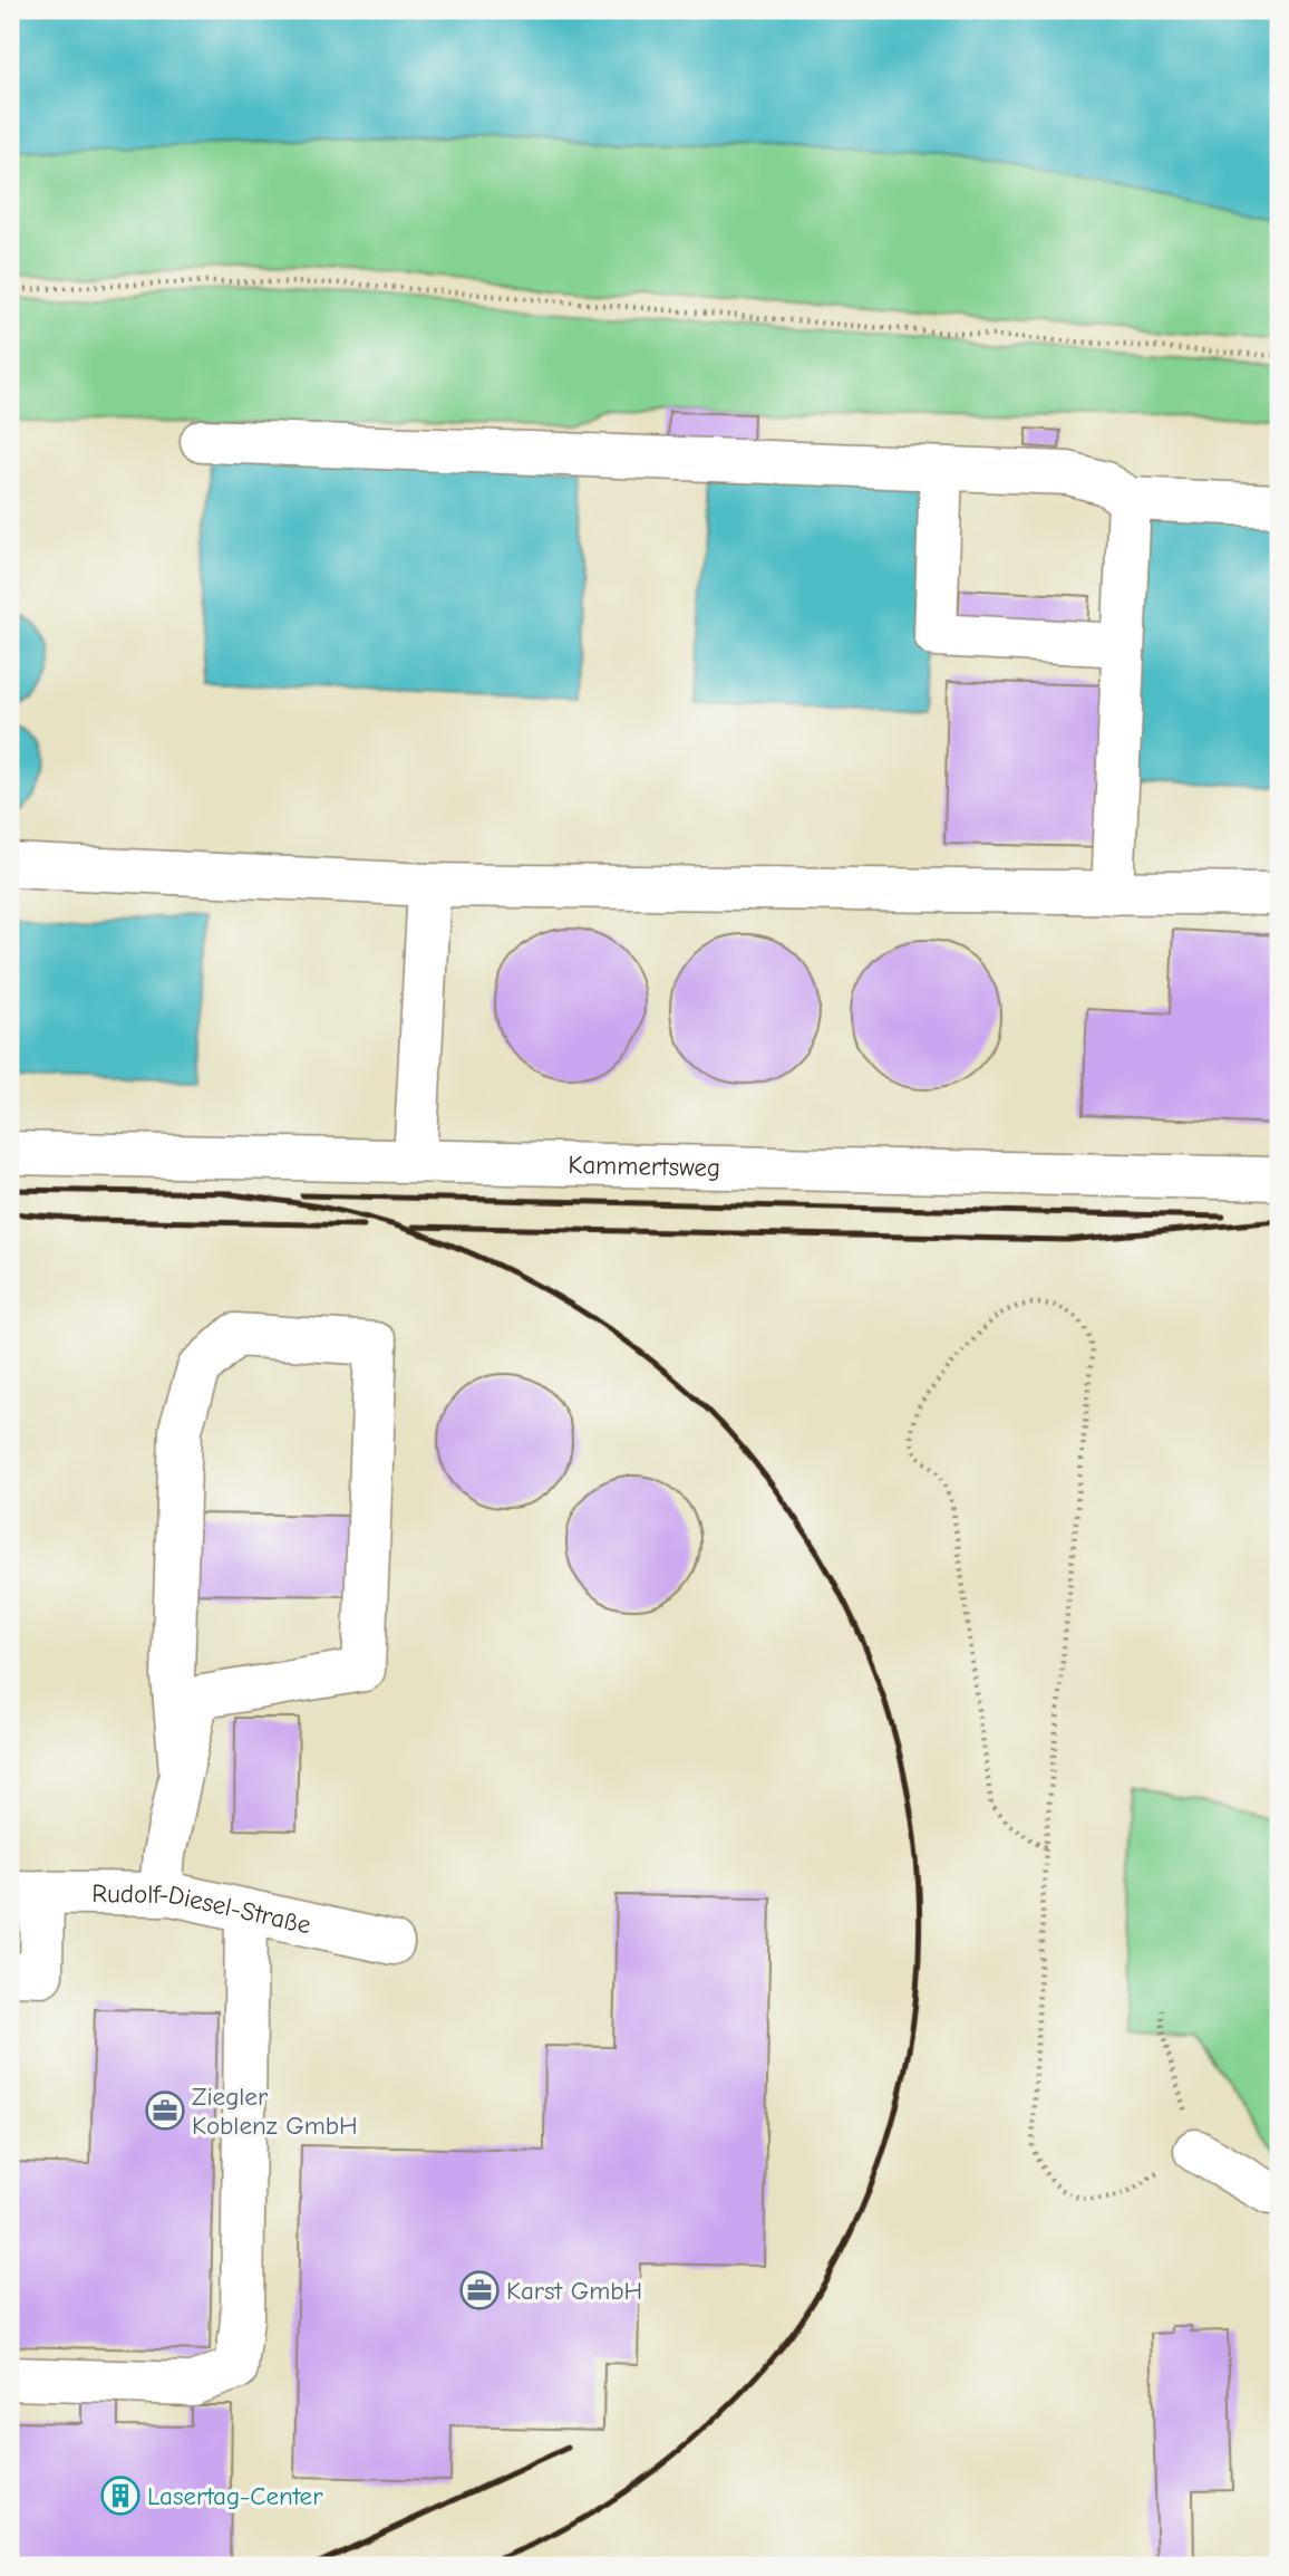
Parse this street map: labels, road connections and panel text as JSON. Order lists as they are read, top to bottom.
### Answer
{
  "streets": {
    "street": ["Kammertsweg", "Rudolf-Diesel-Straße"]
  },
  "places": {
    "office": ["Ziegler Koblenz GmbH", "Karst GmbH"],
    "building": ["Lasertag-Center"]
  }
}
